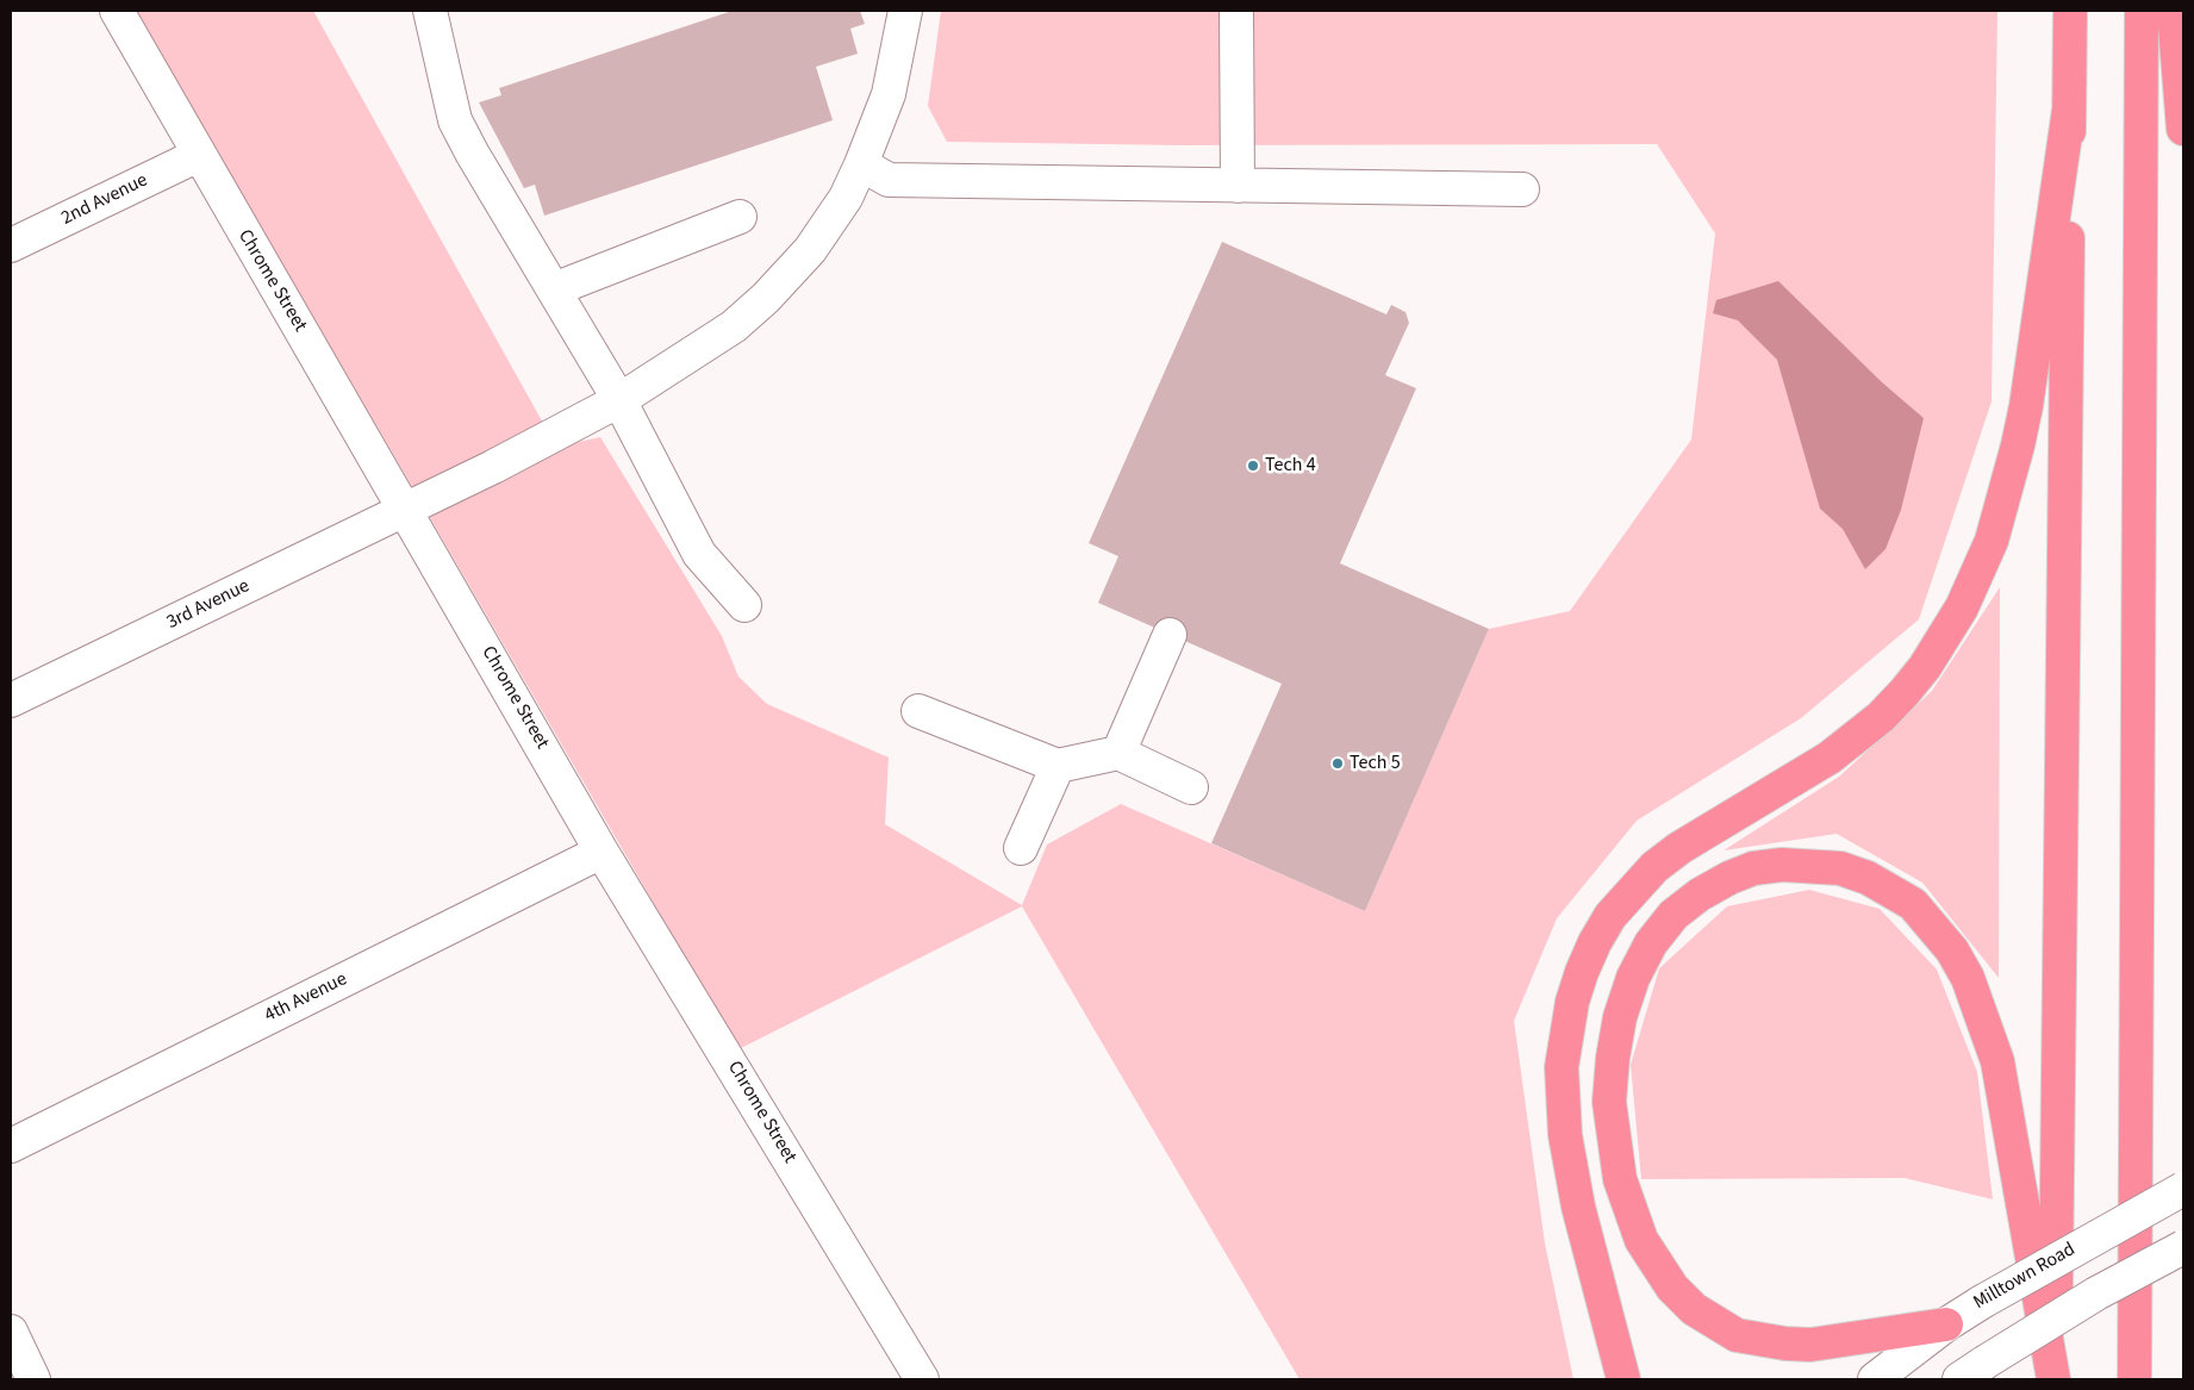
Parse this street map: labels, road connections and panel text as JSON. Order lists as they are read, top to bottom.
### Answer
{
  "streets": {
    "street": [
      "2nd Avenue",
      "Chrome Street",
      "3rd Avenue",
      "4th Avenue",
      "Milltown Road"
    ]
  },
  "crossings": [
    ["2nd Avenue", "Chrome Street"],
    ["Chrome Street", "3rd Avenue"],
    ["Chrome Street", "4th Avenue"]
  ],
  "places": ["Tech 4", "Tech 5"]
}
